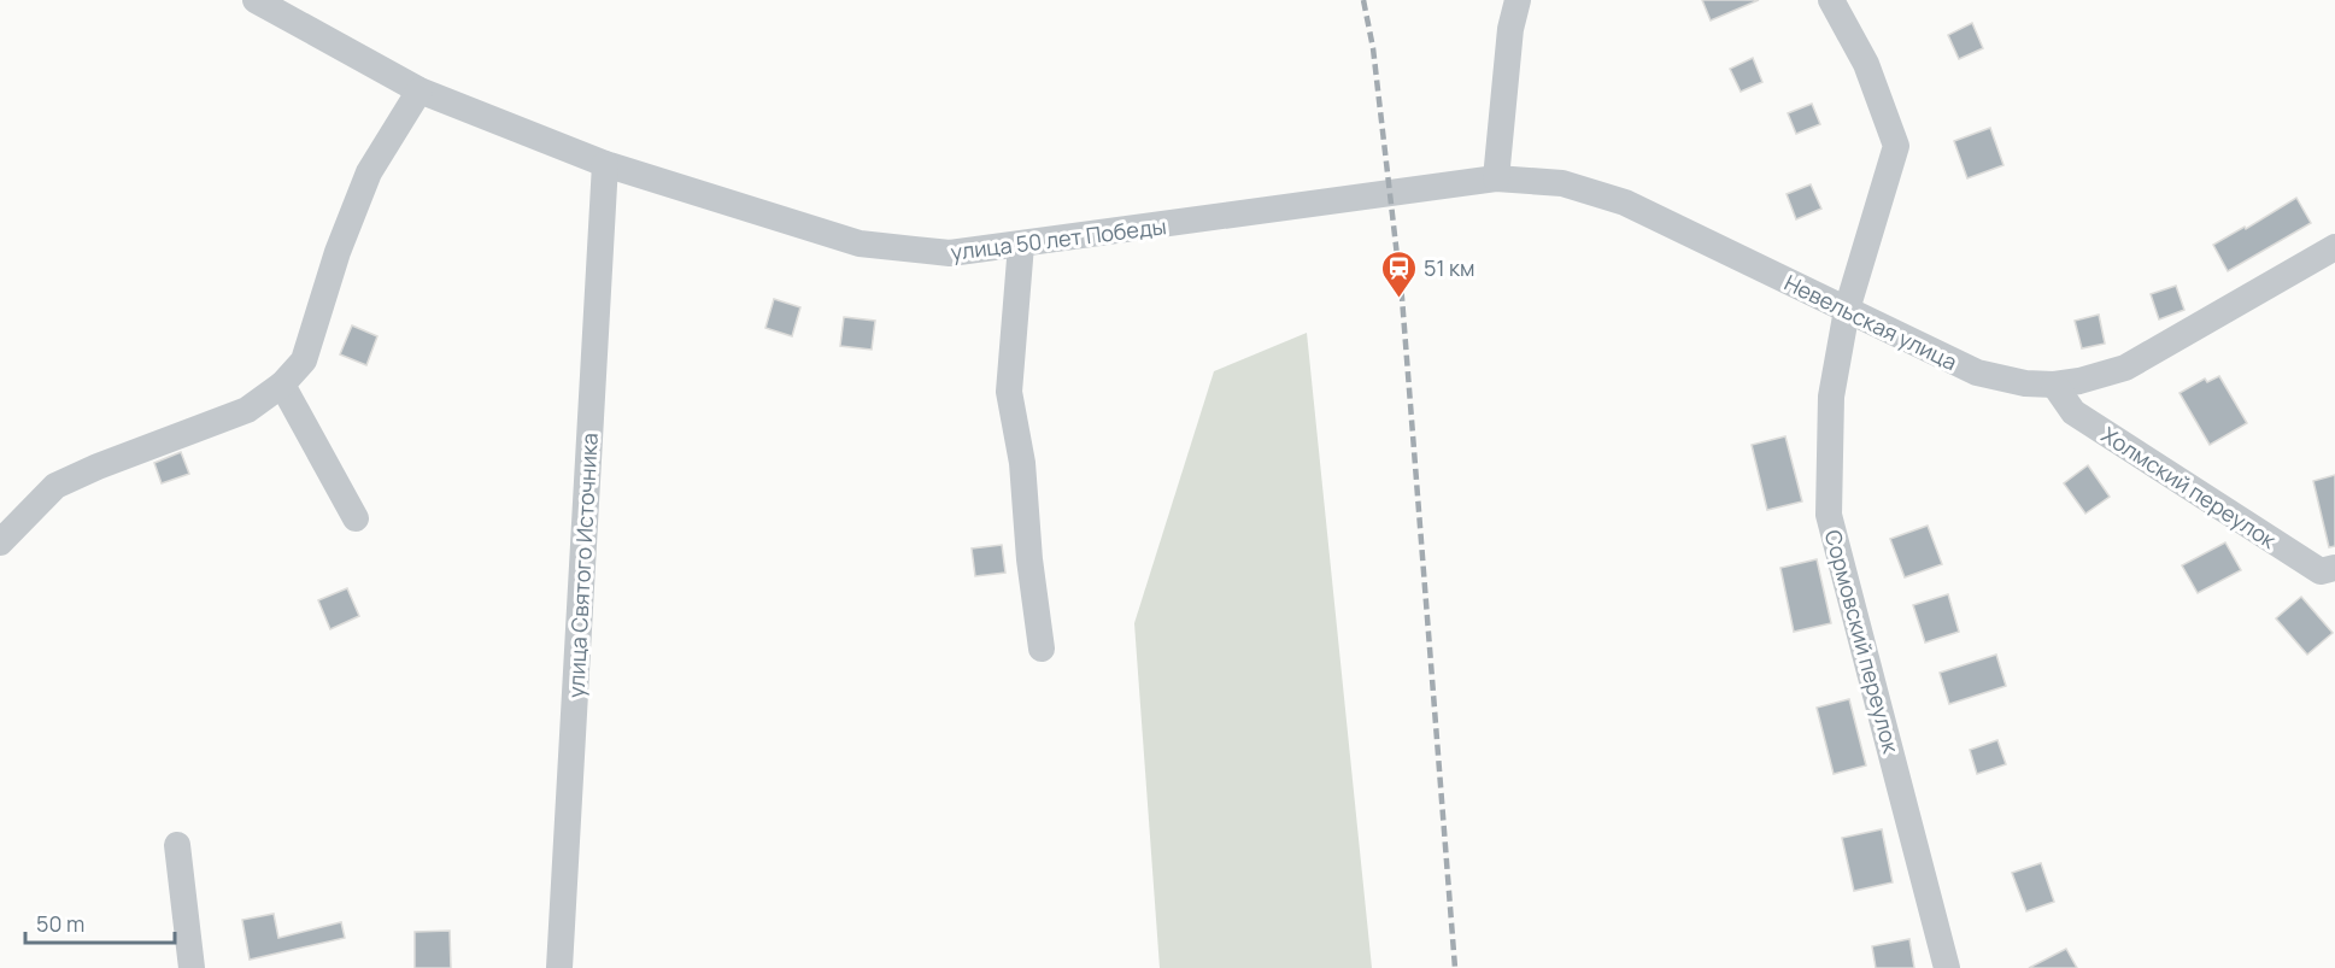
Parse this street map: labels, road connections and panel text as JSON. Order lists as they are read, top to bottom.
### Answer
{
  "streets": {
    "street": [
      "улица 50 лет Победы",
      "Невельская улица",
      "Холмский переулок",
      "улица Святого Источника",
      "Сормовский переулок"
    ]
  },
  "crossings": [
    ["улица 50 лет Победы", "Невельская улица"],
    ["улица 50 лет Победы", "улица Святого Источника"],
    ["Невельская улица", "Холмский переулок"],
    ["Невельская улица", "Сормовский переулок"]
  ],
  "places": {
    "station": ["51 км"]
  },
  "scale_bar": "50 m"
}
